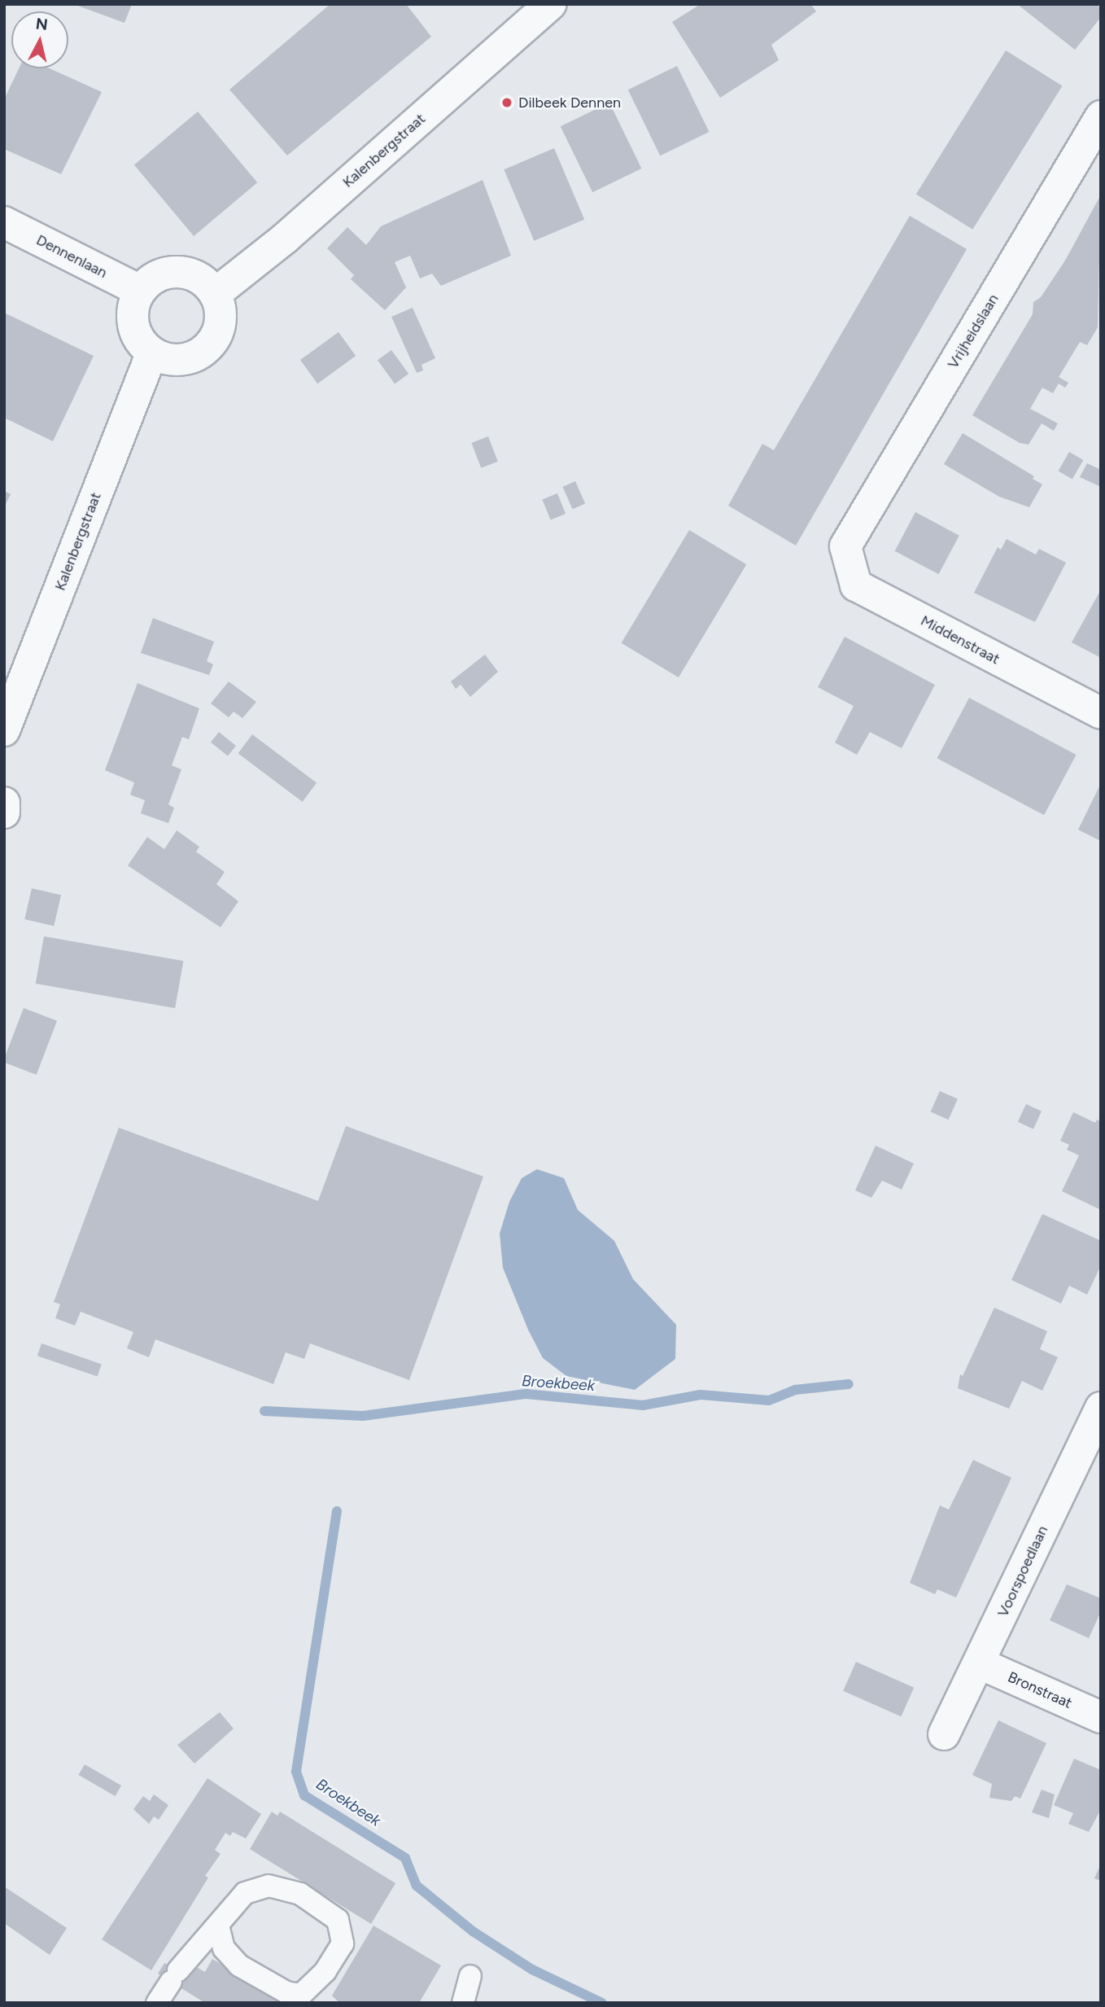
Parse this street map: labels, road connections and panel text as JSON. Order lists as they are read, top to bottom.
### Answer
{
  "streets": {
    "street": [
      "Kalenbergstraat",
      "Dennenlaan",
      "Vrijheidslaan",
      "Middenstraat",
      "Voorspoedlaan",
      "Bronstraat"
    ]
  },
  "crossings": [
    ["Kalenbergstraat", "Dennenlaan"],
    ["Vrijheidslaan", "Middenstraat"],
    ["Voorspoedlaan", "Bronstraat"]
  ],
  "water": ["Broekbeek"],
  "places": ["Dilbeek Dennen"],
  "north": "top"
}
